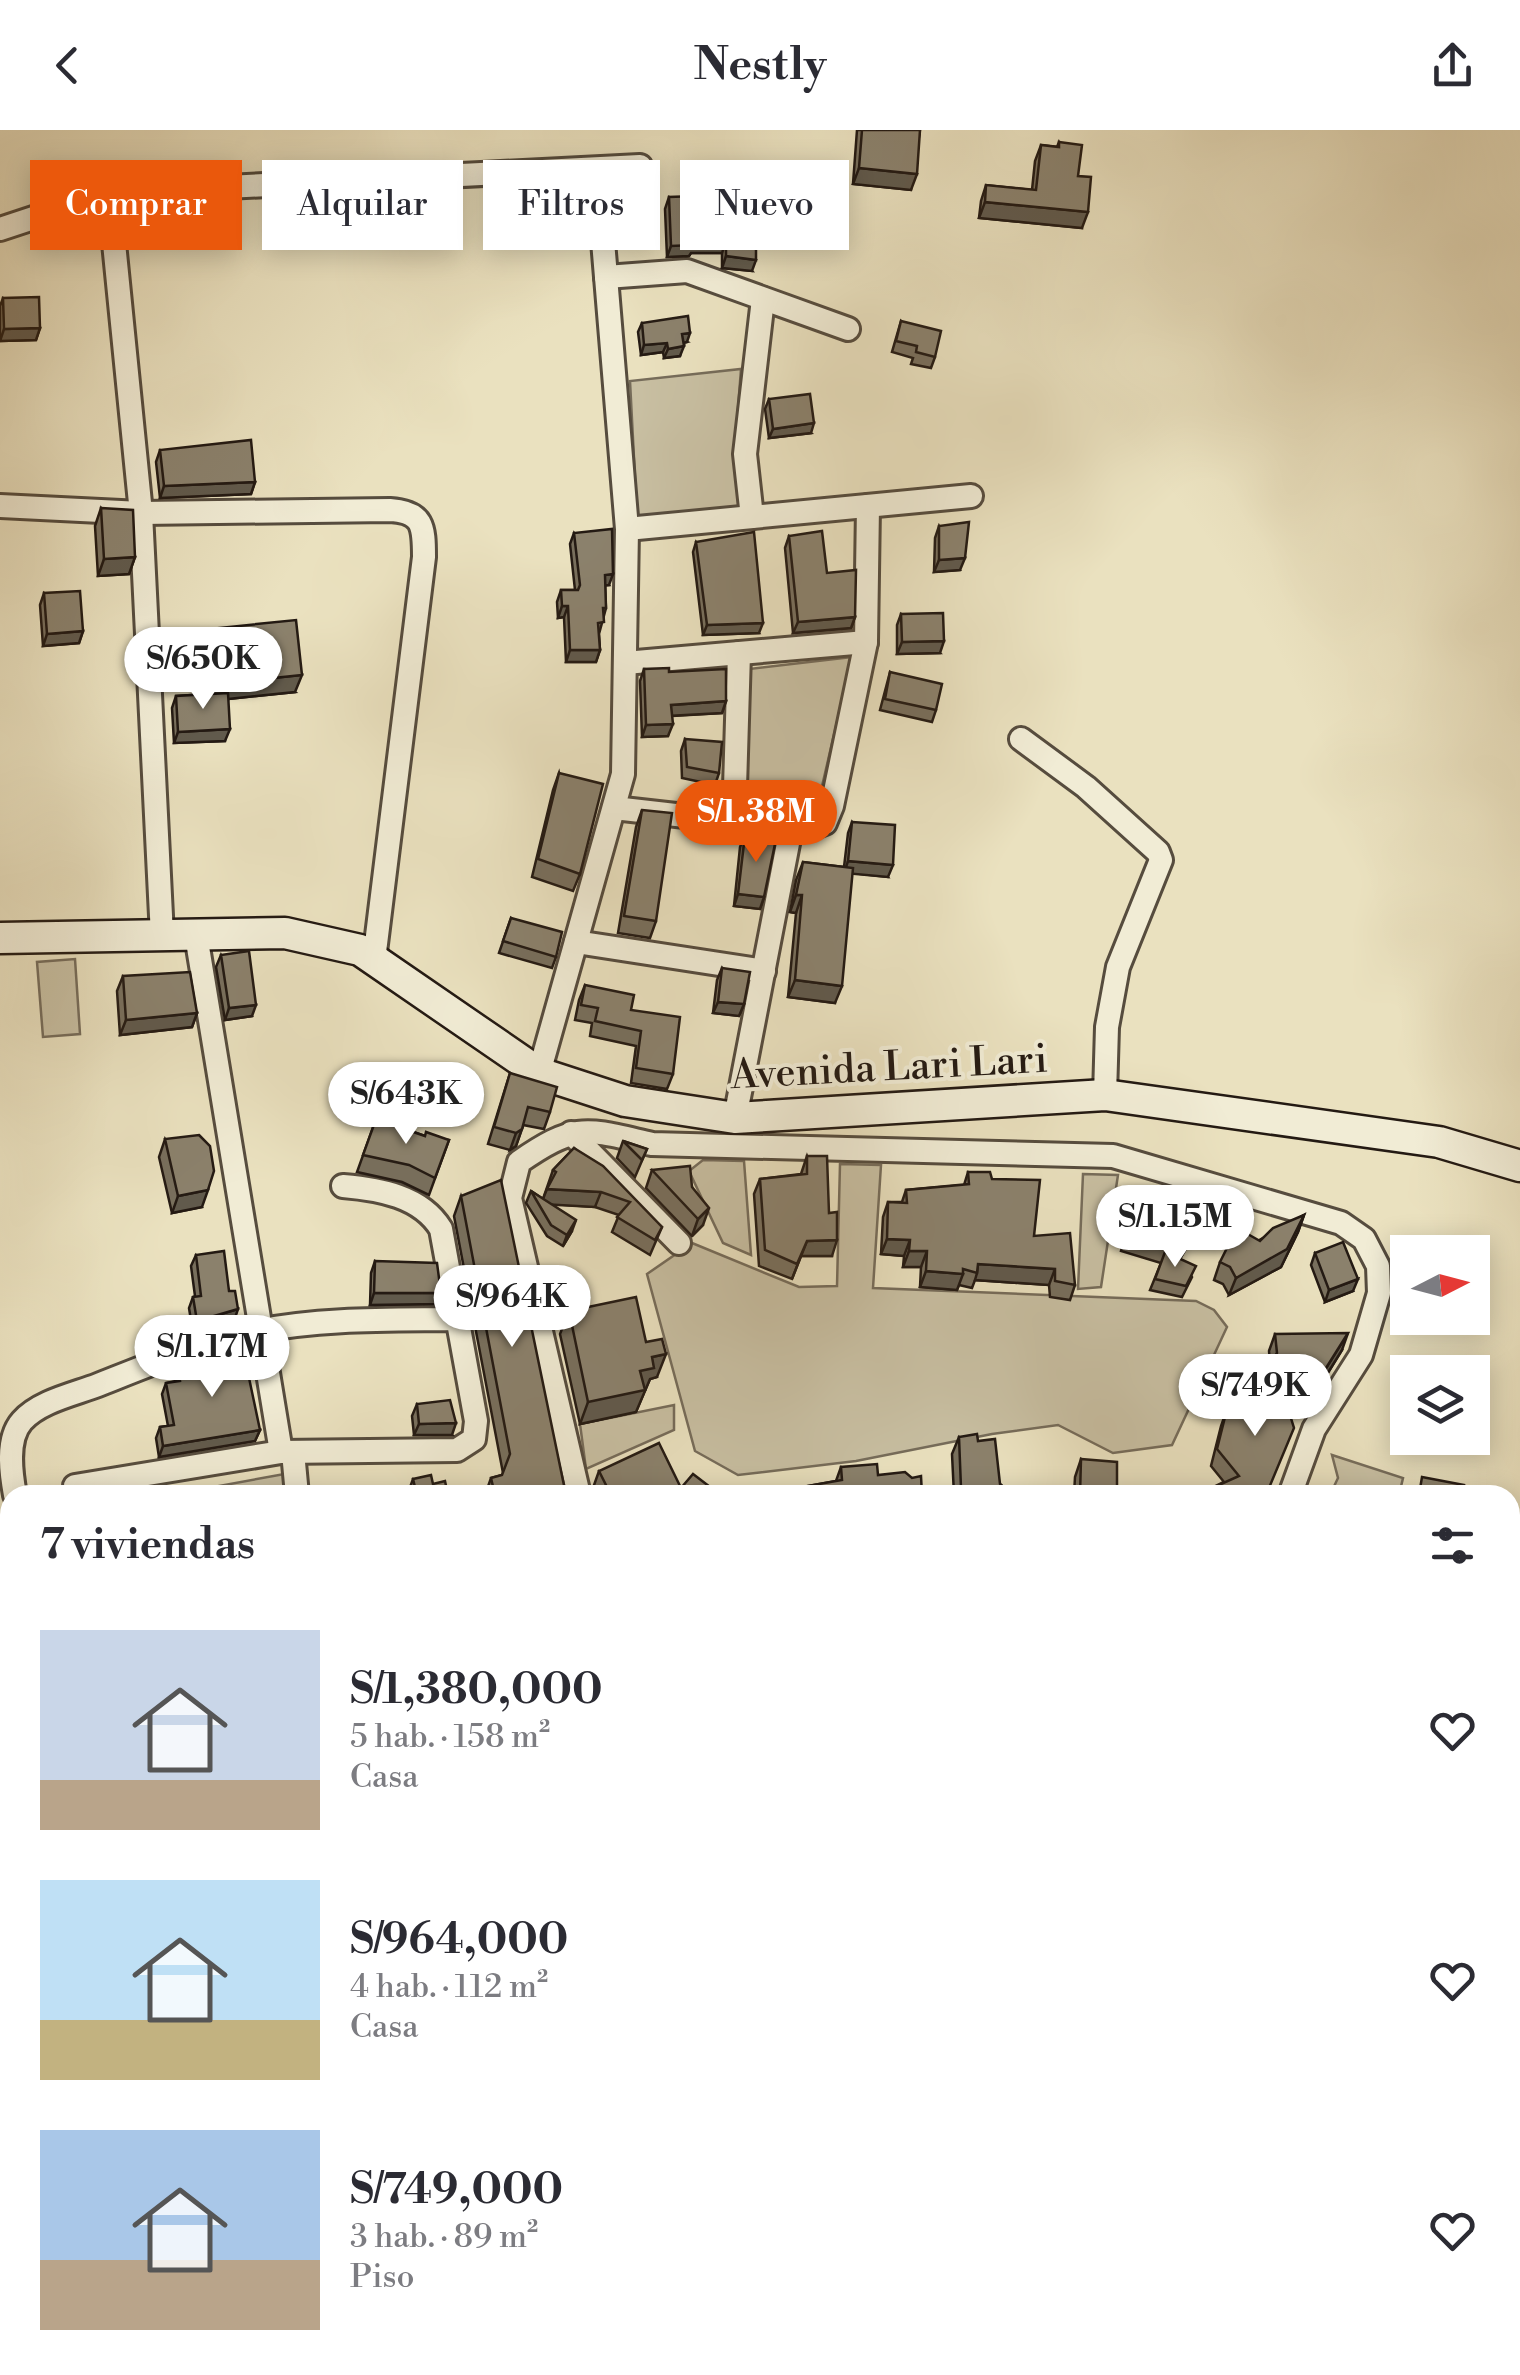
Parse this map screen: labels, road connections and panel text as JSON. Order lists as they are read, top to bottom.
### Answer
{
  "streets": {
    "street": ["Avenida Lari Lari"]
  },
  "north": "right",
  "page": {
    "header": "Nestly",
    "chip": [
      "Comprar",
      "Alquilar",
      "Filtros",
      "Nuevo"
    ],
    "price": [
      "S/650K",
      "S/1.38M",
      "S/643K",
      "S/1.15M",
      "S/964K",
      "S/1.17M",
      "S/749K"
    ],
    "heading": "7 viviendas",
    "list": [
      {
        "name": "S/1,380,000",
        "note": "5 hab. · 158 m² · Casa"
      },
      {
        "name": "S/964,000",
        "note": "4 hab. · 112 m² · Casa"
      },
      {
        "name": "S/749,000",
        "note": "3 hab. · 89 m² · Piso"
      }
    ]
  }
}
